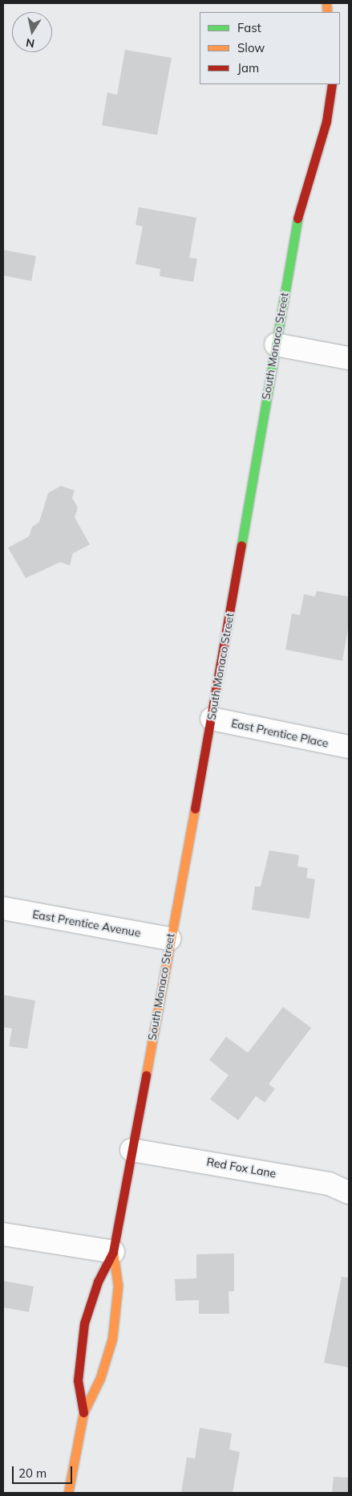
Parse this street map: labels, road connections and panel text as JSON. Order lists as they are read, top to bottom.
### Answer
{
  "streets": {
    "street": [
      "South Monaco Street",
      "East Prentice Place",
      "East Prentice Avenue",
      "Red Fox Lane"
    ]
  },
  "crossings": [
    ["South Monaco Street", "East Prentice Place"],
    ["South Monaco Street", "East Prentice Avenue"],
    ["South Monaco Street", "Red Fox Lane"]
  ],
  "legend": ["Fast", "Slow", "Jam"],
  "scale_bar": "20 m",
  "north": "bottom"
}
